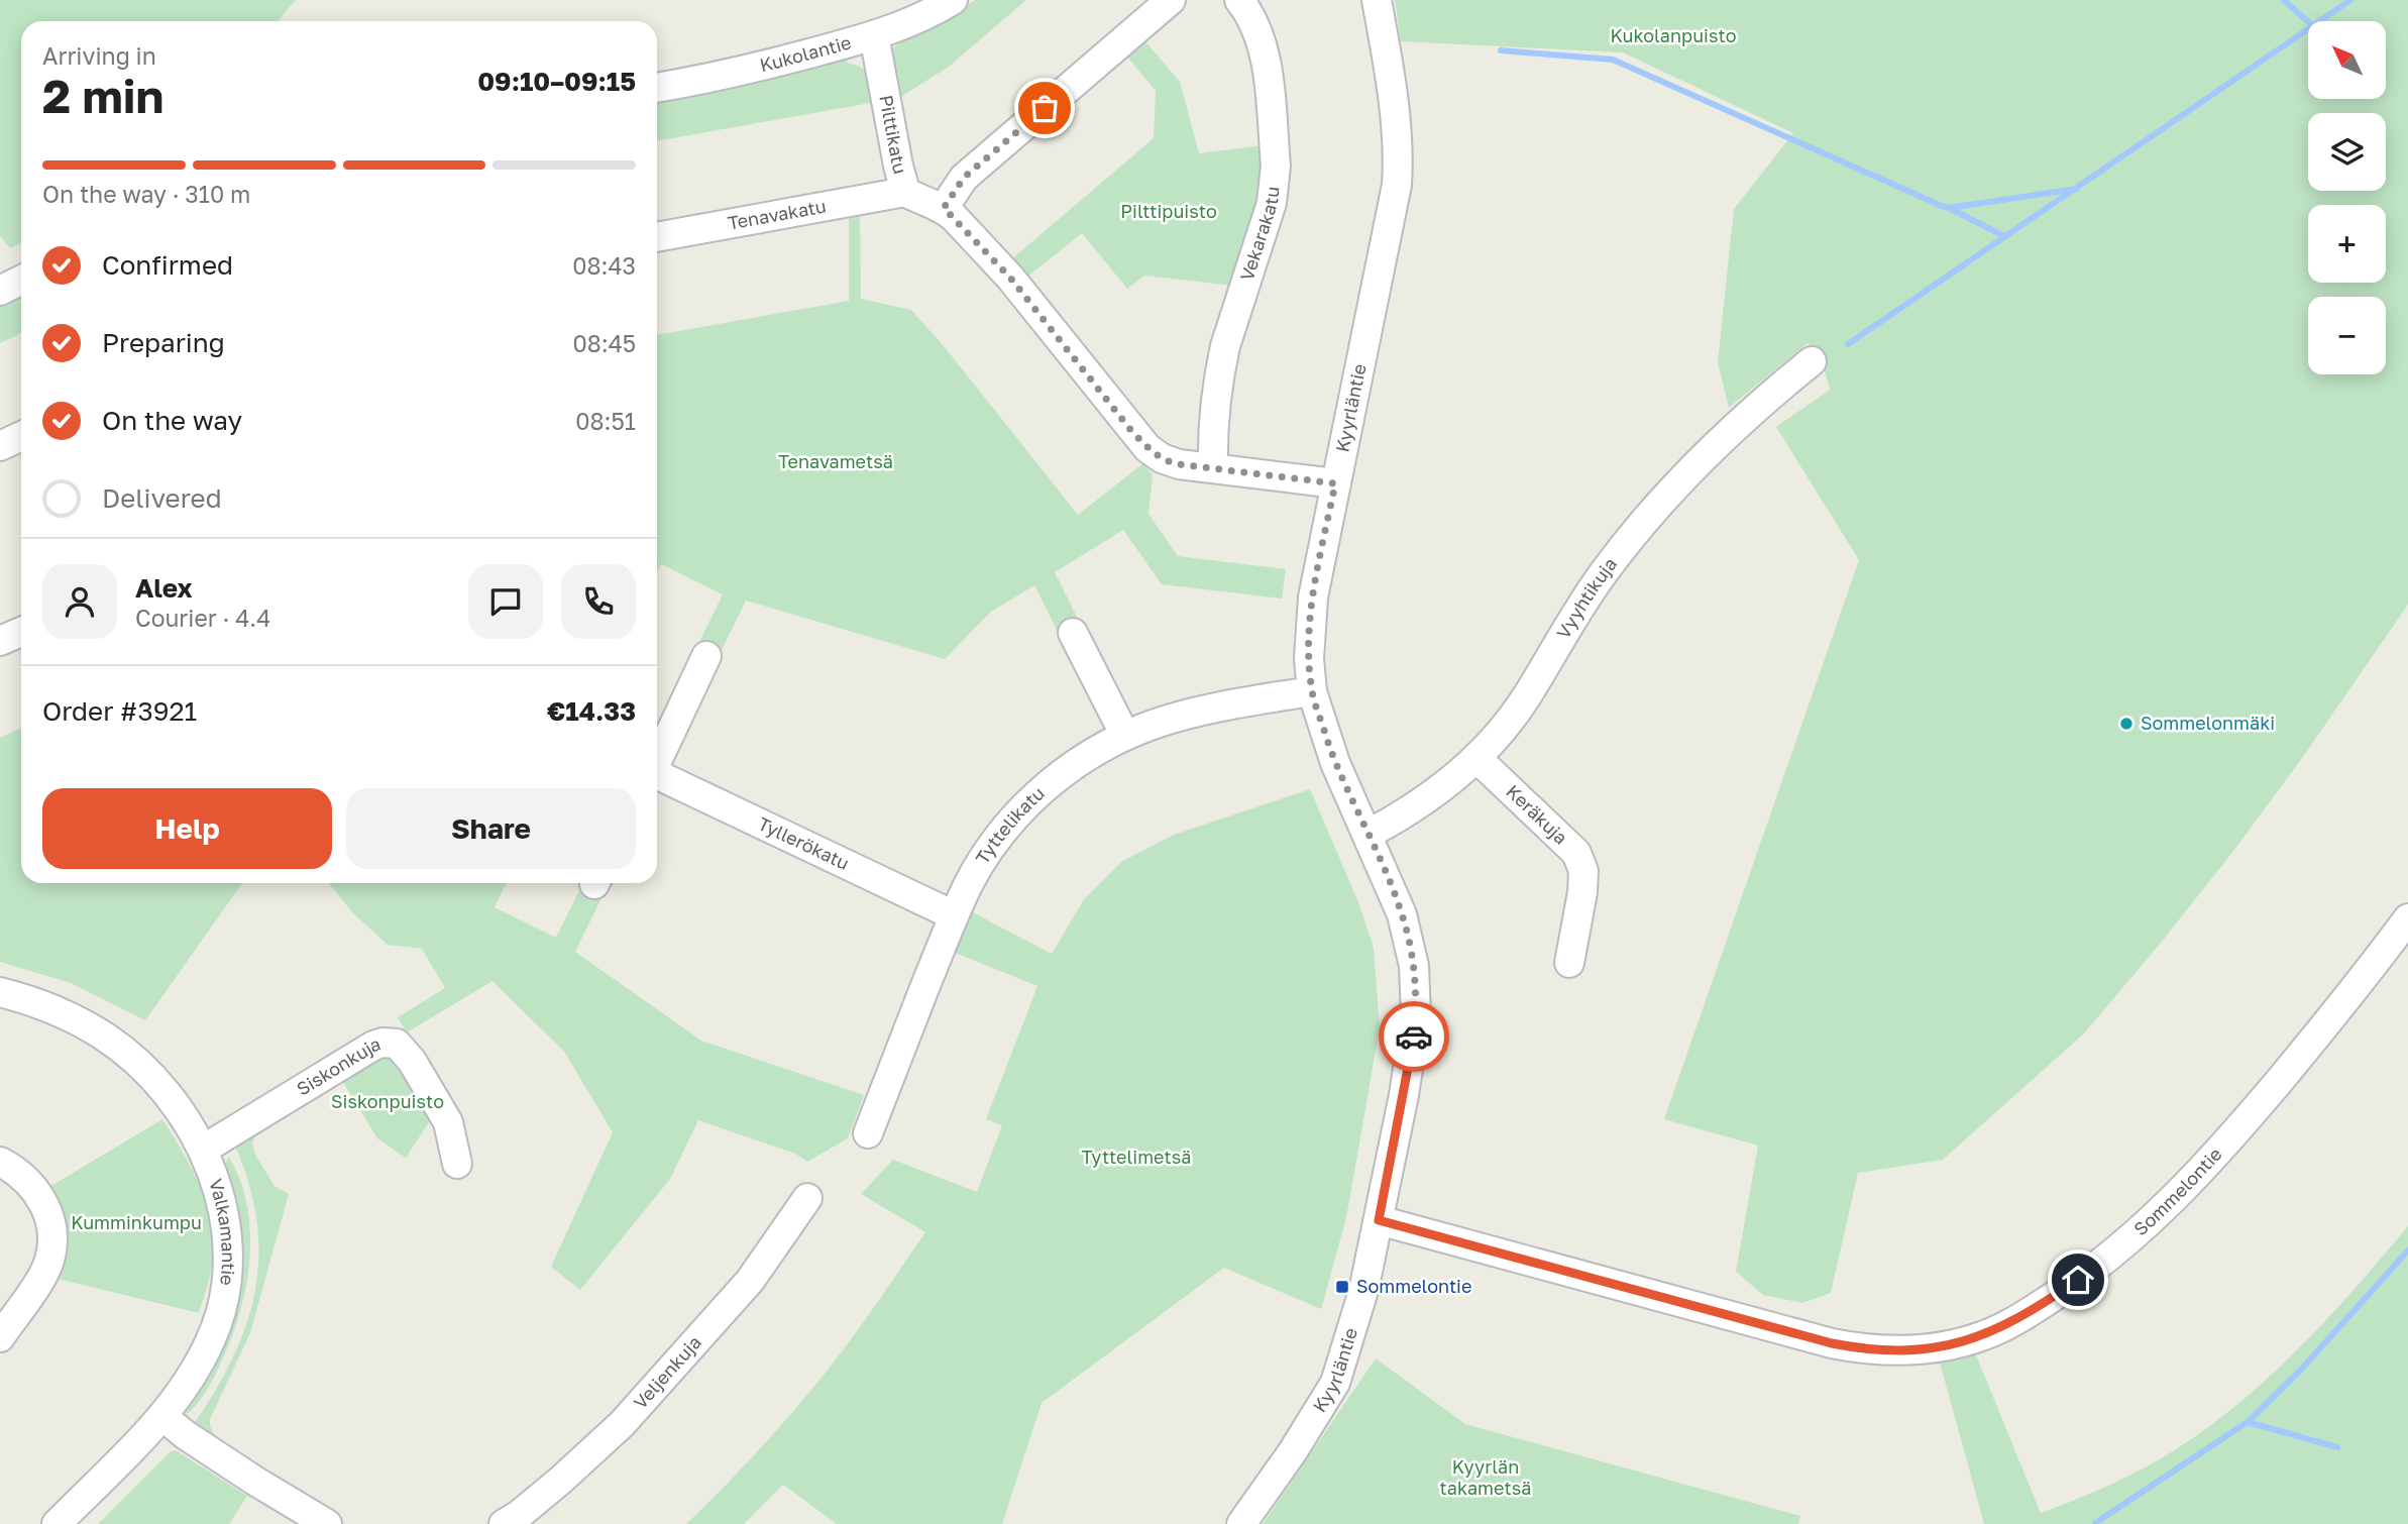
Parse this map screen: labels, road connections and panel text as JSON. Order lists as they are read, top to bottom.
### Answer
{
  "streets": {
    "street": [
      "Kukolantie",
      "Pilttikatu",
      "Tenavakatu",
      "Vekarakatu",
      "Kyyrläntie",
      "Vyyhtikuja",
      "Keräkuja",
      "Tyttelikatu",
      "Tyllerökatu",
      "Siskonkuja",
      "Sommelontie",
      "Valkamantie",
      "Veljenkuja"
    ]
  },
  "crossings": [
    ["Kukolantie", "Pilttikatu"],
    ["Pilttikatu", "Tenavakatu"],
    ["Pilttikatu", "Vekarakatu"],
    ["Pilttikatu", "Kyyrläntie"],
    ["Kyyrläntie", "Vyyhtikuja"],
    ["Kyyrläntie", "Tyttelikatu"],
    ["Kyyrläntie", "Sommelontie"],
    ["Vyyhtikuja", "Keräkuja"],
    ["Tyttelikatu", "Tyllerökatu"],
    ["Siskonkuja", "Valkamantie"]
  ],
  "parks": [
    "Kukolanpuisto",
    "Pilttipuisto",
    "Tenavametsä",
    "Siskonpuisto",
    "Tyttelimetsä",
    "Kumminkumpu",
    "Kyyrlän takametsä"
  ],
  "places": {
    "other": ["Sommelonmäki"],
    "transit": ["Sommelontie"]
  },
  "north": "top left",
  "page": {
    "map_buttons": ["+", "−"],
    "heading": ["2 min", "Arriving in", "09:10–09:15"],
    "panel": [
      "Alex",
      "Courier · 4.4",
      "Order #3921",
      "€14.33"
    ],
    "bar": "On the way · 310 m",
    "list": [
      ["Confirmed", "08:43"],
      ["Preparing", "08:45"],
      ["On the way", "08:51"],
      "Delivered"
    ],
    "buttons": ["Help", "Share"]
  }
}
